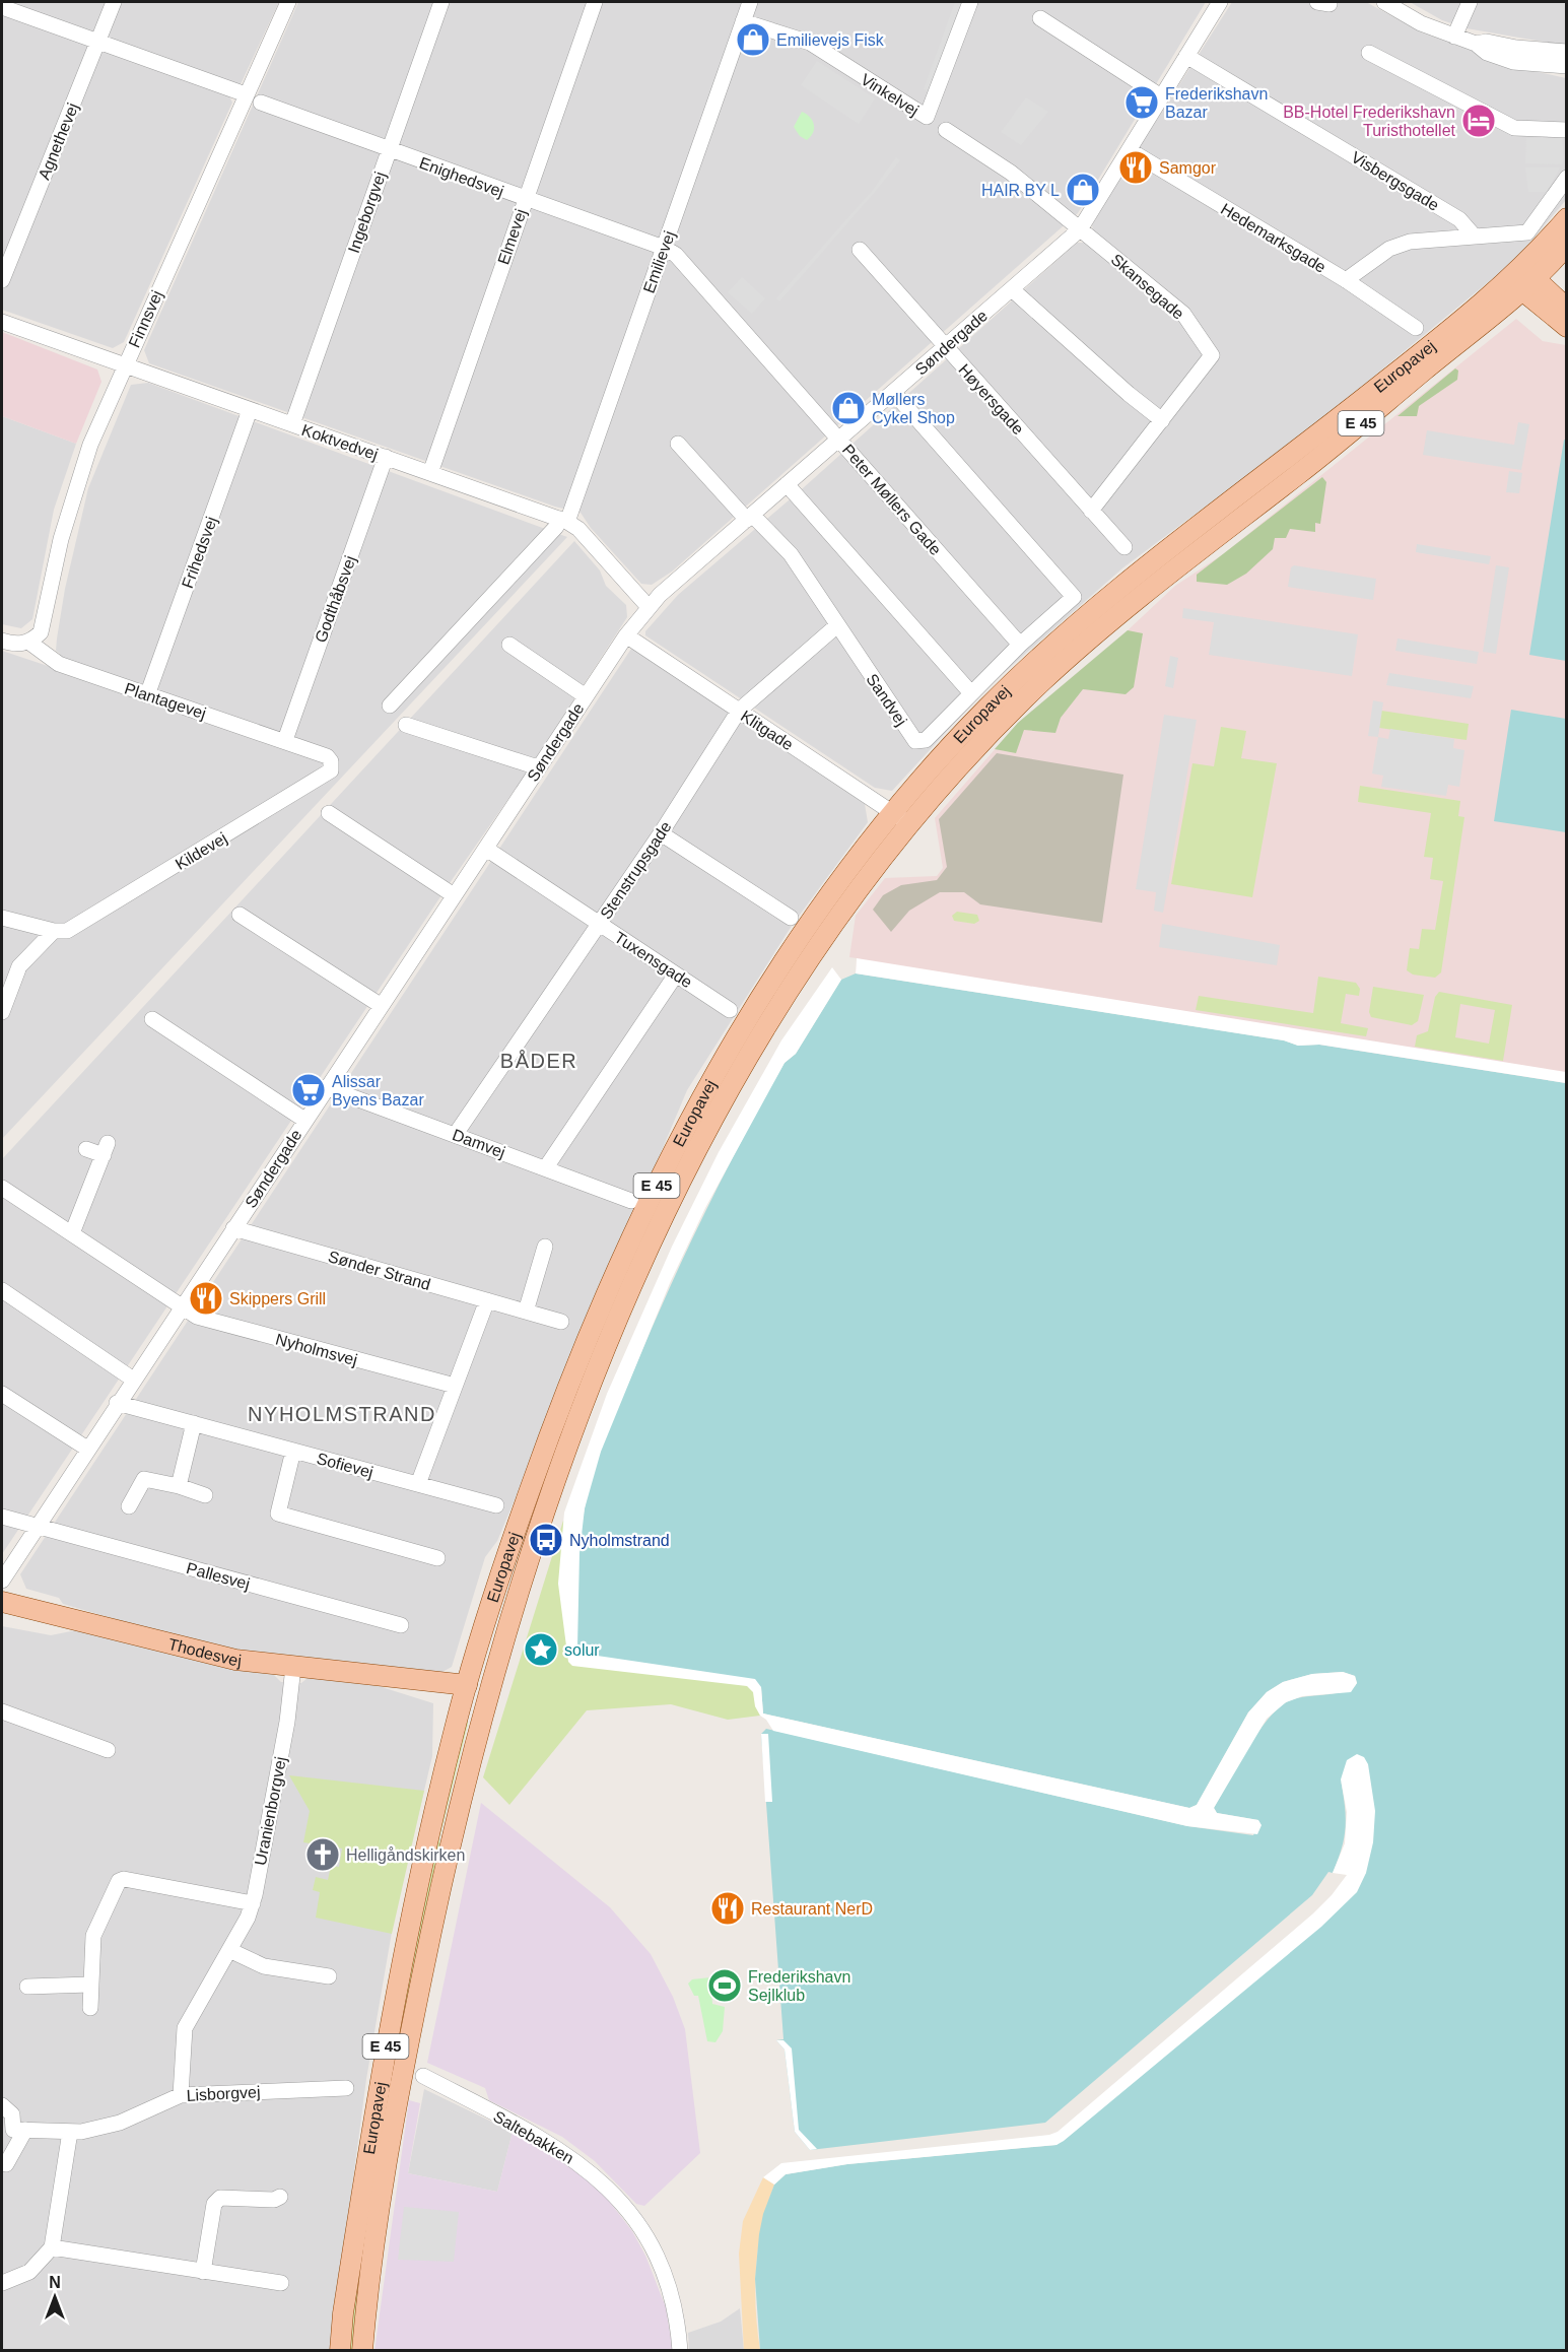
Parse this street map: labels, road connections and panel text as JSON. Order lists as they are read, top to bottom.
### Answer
{
  "streets": {
    "main road": ["Europavej", "E 45", "Thodesvej"],
    "street": [
      "Vinkelvej",
      "Agnethevej",
      "Enighedsvej",
      "Visbergsgade",
      "Ingeborgvej",
      "Elmevej",
      "Hedemarksgade",
      "Emilievej",
      "Skansegade",
      "Finnsvej",
      "Søndergade",
      "Høyersgade",
      "Koktvedvej",
      "Peter Møllers Gade",
      "Frihedsvej",
      "Godthåbsvej",
      "Sandvej",
      "Plantagevej",
      "Klitgade",
      "Kildevej",
      "Stenstrupsgade",
      "Tuxensgade",
      "Damvej",
      "Sønder Strand",
      "Nyholmsvej",
      "Sofievej",
      "Pallesvej",
      "Uranienborgvej",
      "Lisborgvej",
      "Saltebakken"
    ]
  },
  "crossings": [
    ["Vinkelvej", "Emilievej"],
    ["Enighedsvej", "Ingeborgvej"],
    ["Enighedsvej", "Elmevej"],
    ["Enighedsvej", "Emilievej"],
    ["Enighedsvej", "Peter Møllers Gade"],
    ["Visbergsgade", "Søndergade"],
    ["Ingeborgvej", "Koktvedvej"],
    ["Elmevej", "Koktvedvej"],
    ["Hedemarksgade", "Søndergade"],
    ["Emilievej", "Koktvedvej"],
    ["Emilievej", "Peter Møllers Gade"],
    ["Skansegade", "Søndergade"],
    ["Skansegade", "Høyersgade"],
    ["Finnsvej", "Koktvedvej"],
    ["Finnsvej", "Plantagevej"],
    ["Søndergade", "Høyersgade"],
    ["Søndergade", "Koktvedvej"],
    ["Søndergade", "Peter Møllers Gade"],
    ["Søndergade", "Sandvej"],
    ["Søndergade", "Klitgade"],
    ["Søndergade", "Tuxensgade"],
    ["Søndergade", "Damvej"],
    ["Søndergade", "Sønder Strand"],
    ["Søndergade", "Nyholmsvej"],
    ["Søndergade", "Sofievej"],
    ["Søndergade", "Pallesvej"],
    ["Europavej", "Klitgade"],
    ["Europavej", "Thodesvej"],
    ["Koktvedvej", "Frihedsvej"],
    ["Koktvedvej", "Godthåbsvej"],
    ["Peter Møllers Gade", "Sandvej"],
    ["Frihedsvej", "Plantagevej"],
    ["Godthåbsvej", "Plantagevej"],
    ["Sandvej", "Stenstrupsgade"],
    ["Plantagevej", "Kildevej"],
    ["Klitgade", "Stenstrupsgade"],
    ["Stenstrupsgade", "Tuxensgade"],
    ["Stenstrupsgade", "Damvej"],
    ["Thodesvej", "Uranienborgvej"],
    ["Uranienborgvej", "Lisborgvej"]
  ],
  "districts": ["BÅDER", "NYHOLMSTRAND"],
  "places": {
    "shop": ["Emilievejs Fisk", "HAIR BY L", "Møllers Cykel Shop"],
    "supermarket": ["Frederikshavn Bazar", "Alissar Byens Bazar"],
    "hotel": ["BB-Hotel Frederikshavn Turisthotellet"],
    "restaurant": ["Samgor", "Skippers Grill", "Restaurant NerD"],
    "bus stop": ["Nyholmstrand"],
    "place": ["solur"],
    "church": ["Helligåndskirken"],
    "sports": ["Frederikshavn Sejlklub"]
  },
  "north": "top"
}
